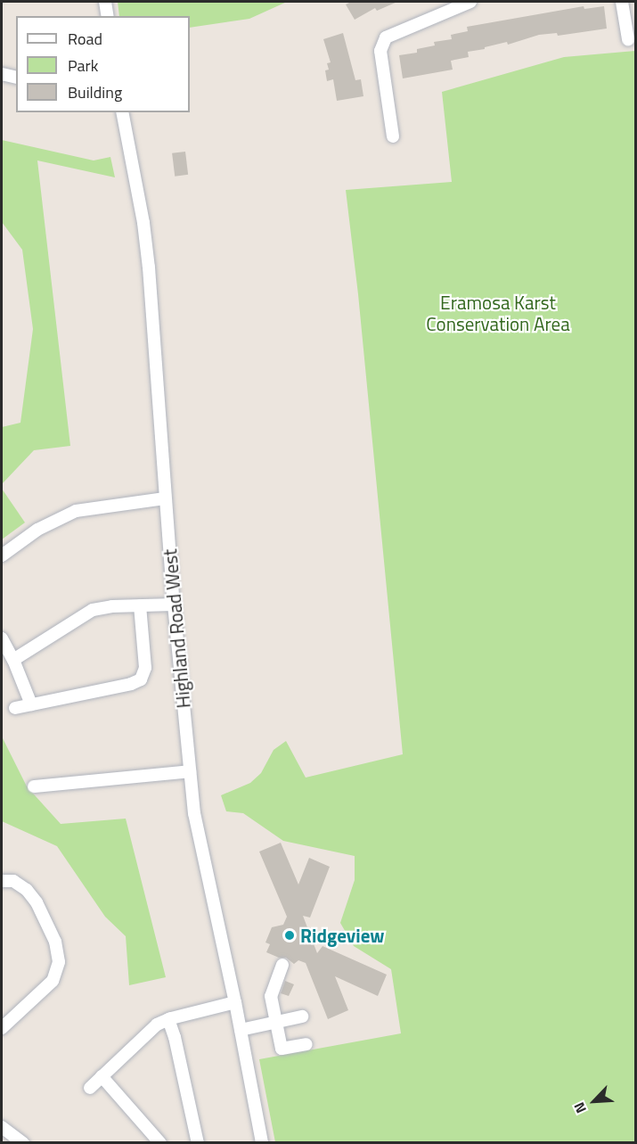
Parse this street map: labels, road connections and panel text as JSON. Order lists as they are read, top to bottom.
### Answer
{
  "streets": {
    "street": ["Highland Road West"]
  },
  "parks": ["Eramosa Karst Conservation Area"],
  "places": ["Ridgeview"],
  "legend": ["Road", "Park", "Building"],
  "north": "bottom left"
}
